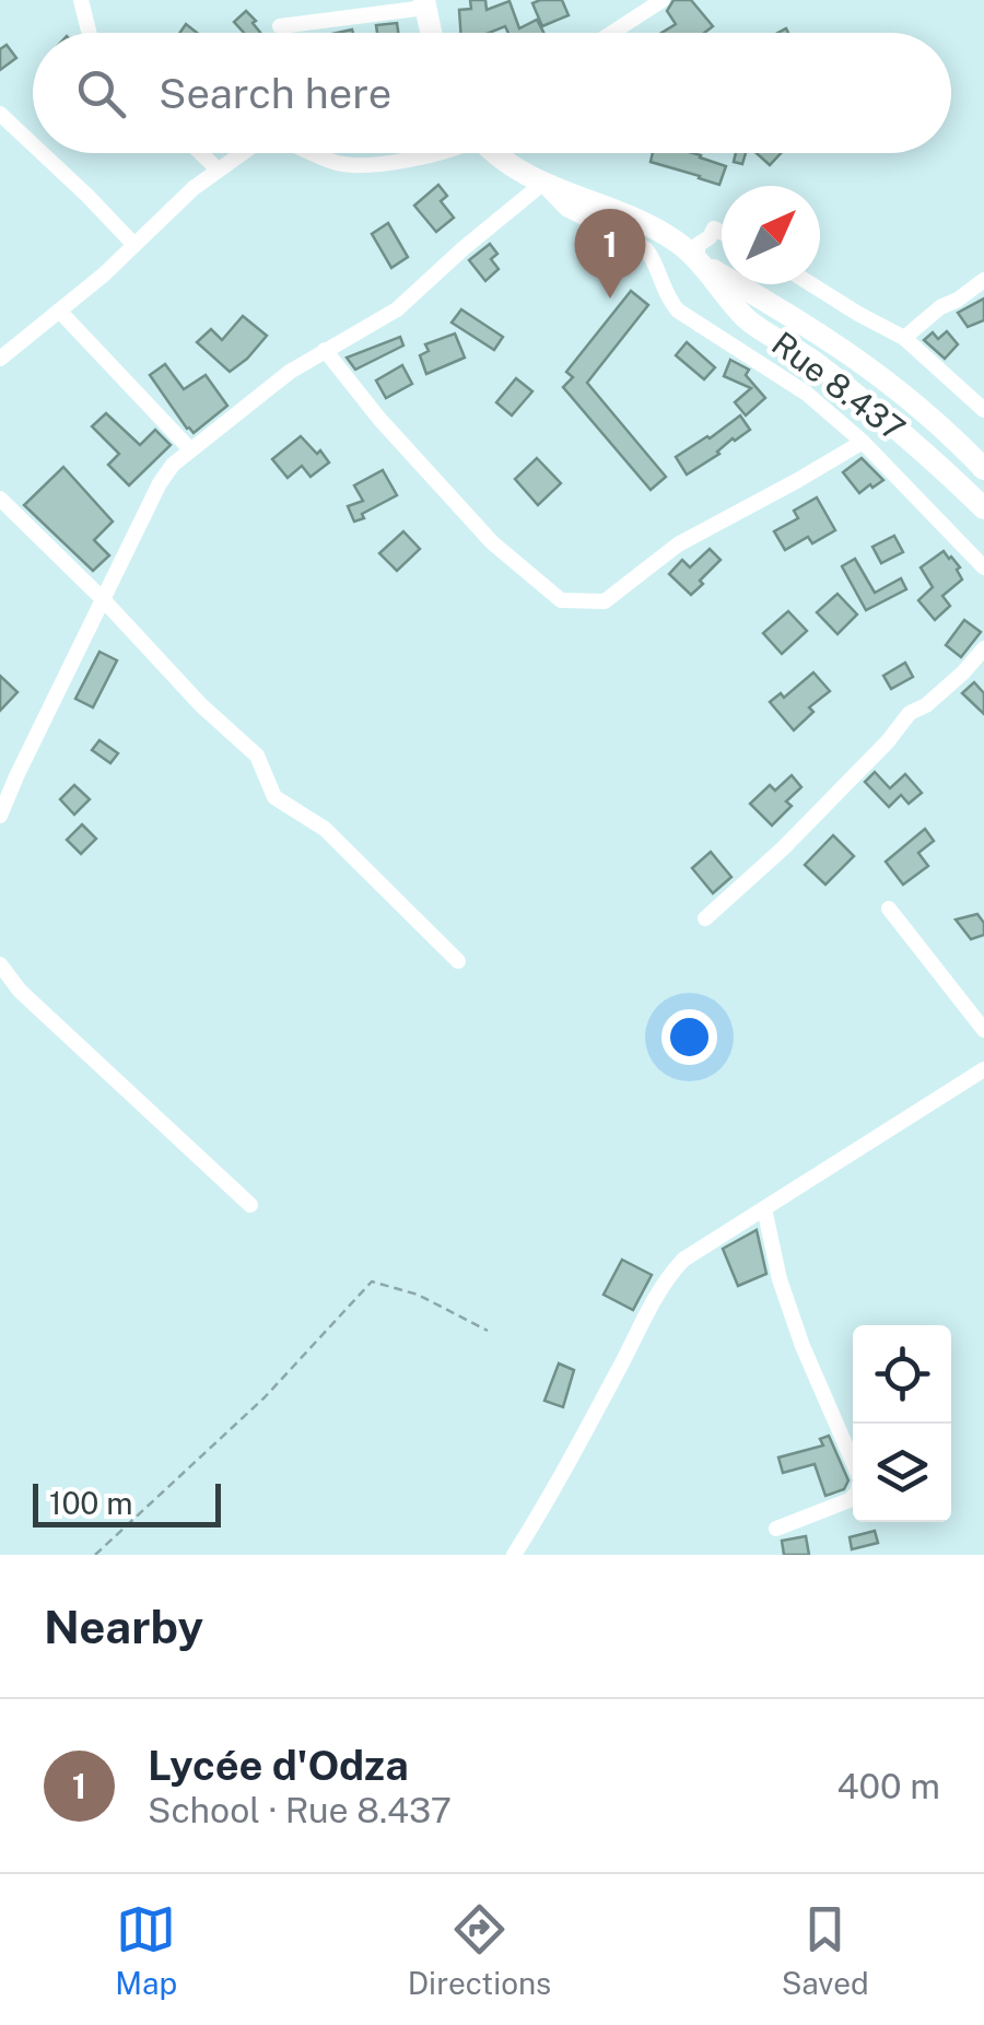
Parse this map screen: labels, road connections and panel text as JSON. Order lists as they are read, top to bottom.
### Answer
{
  "streets": {
    "main road": ["Rue 8.437"]
  },
  "scale_bar": "100 m",
  "north": "top right",
  "page": {
    "search": "Search here",
    "pins": "1",
    "scale": "100 m",
    "heading": "Nearby",
    "list": [
      {
        "mark": "1",
        "name": "Lycée d'Odza",
        "note": "School · Rue 8.437",
        "value": "400 m"
      }
    ],
    "nav": ["Map", "Directions", "Saved"]
  }
}
